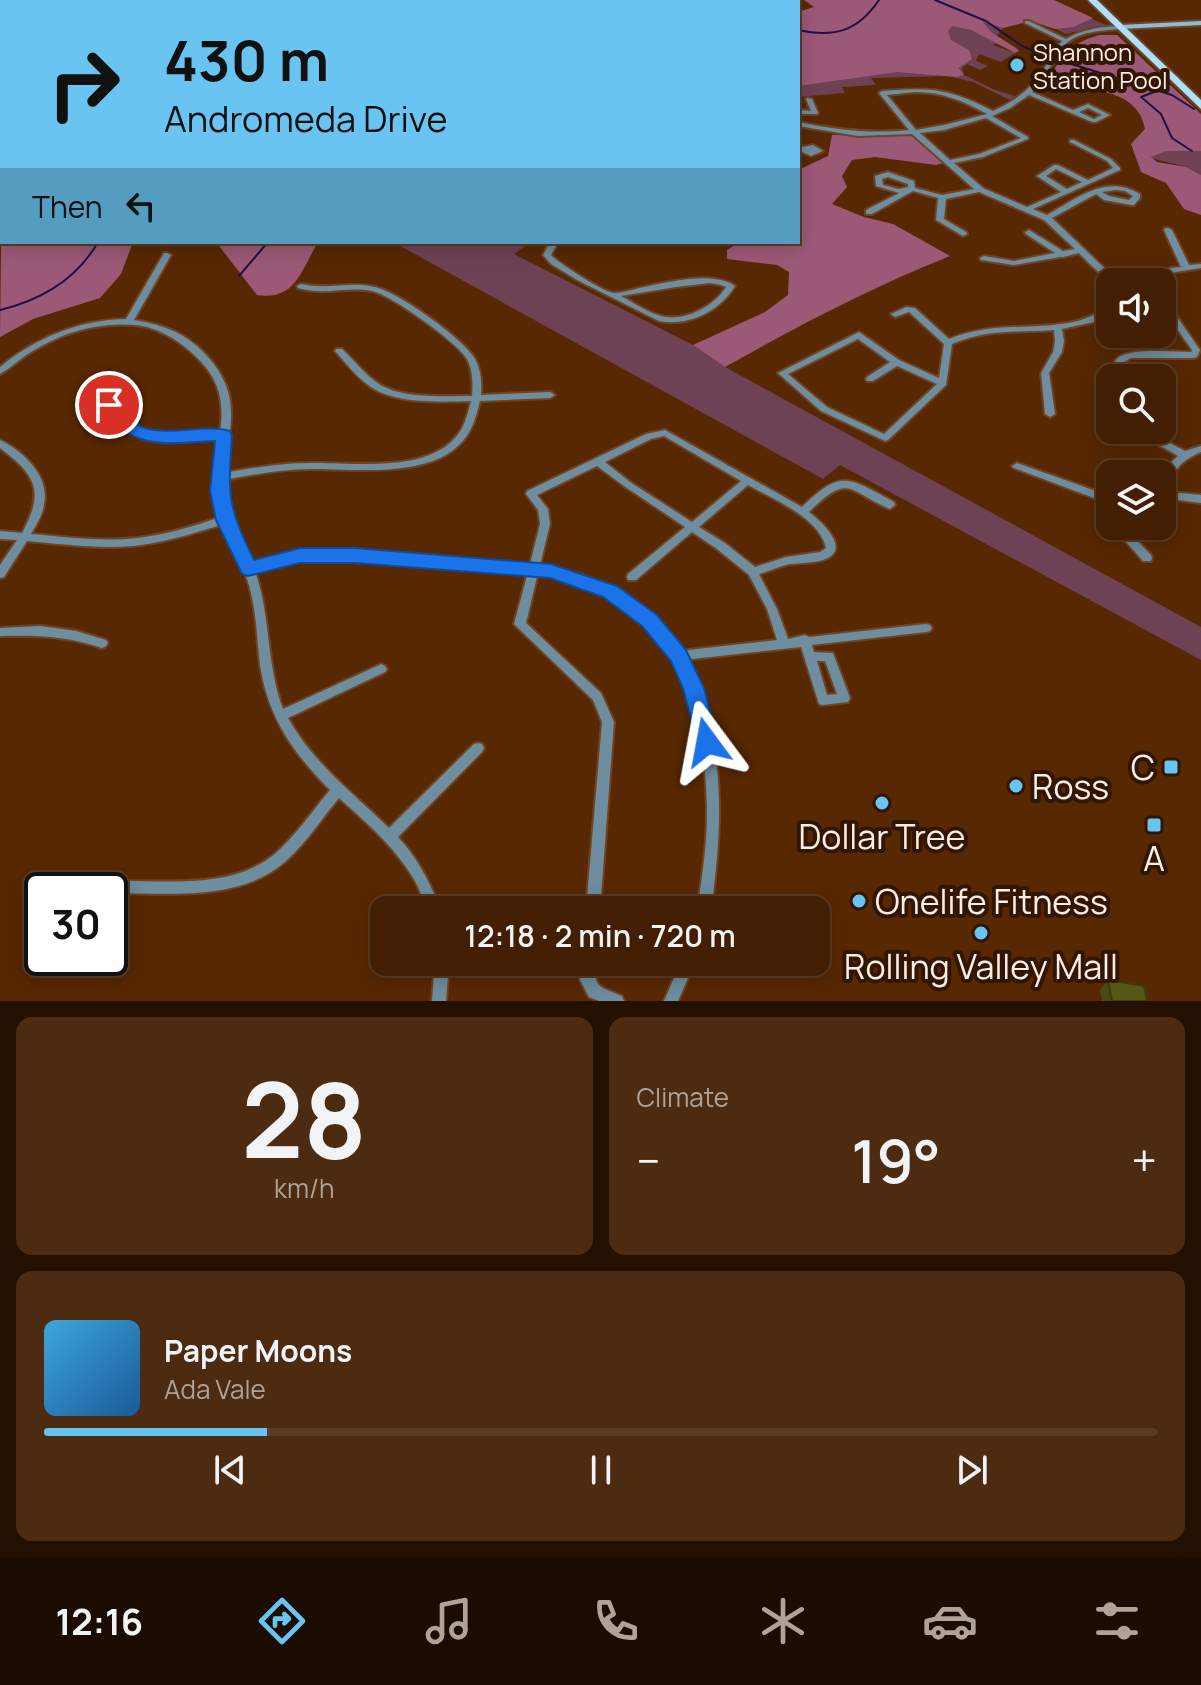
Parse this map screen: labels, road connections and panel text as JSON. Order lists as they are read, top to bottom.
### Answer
{
  "places": {
    "other": [
      "Shannon Station Pool",
      "Ross",
      "Dollar Tree",
      "Onelife Fitness",
      "Rolling Valley Mall"
    ],
    "transit": ["C", "A"]
  },
  "page": {
    "turn": ["430 m", "Andromeda Drive"],
    "then": "Then",
    "limit": "30",
    "trip": "12:18 · 2 min · 720 m",
    "tile": [
      ["28", "km/h"],
      "Climate"
    ],
    "heat": ["−", "19°", "+"],
    "song": ["Paper Moons", "Ada Vale"],
    "tabs": "12:16"
  }
}
